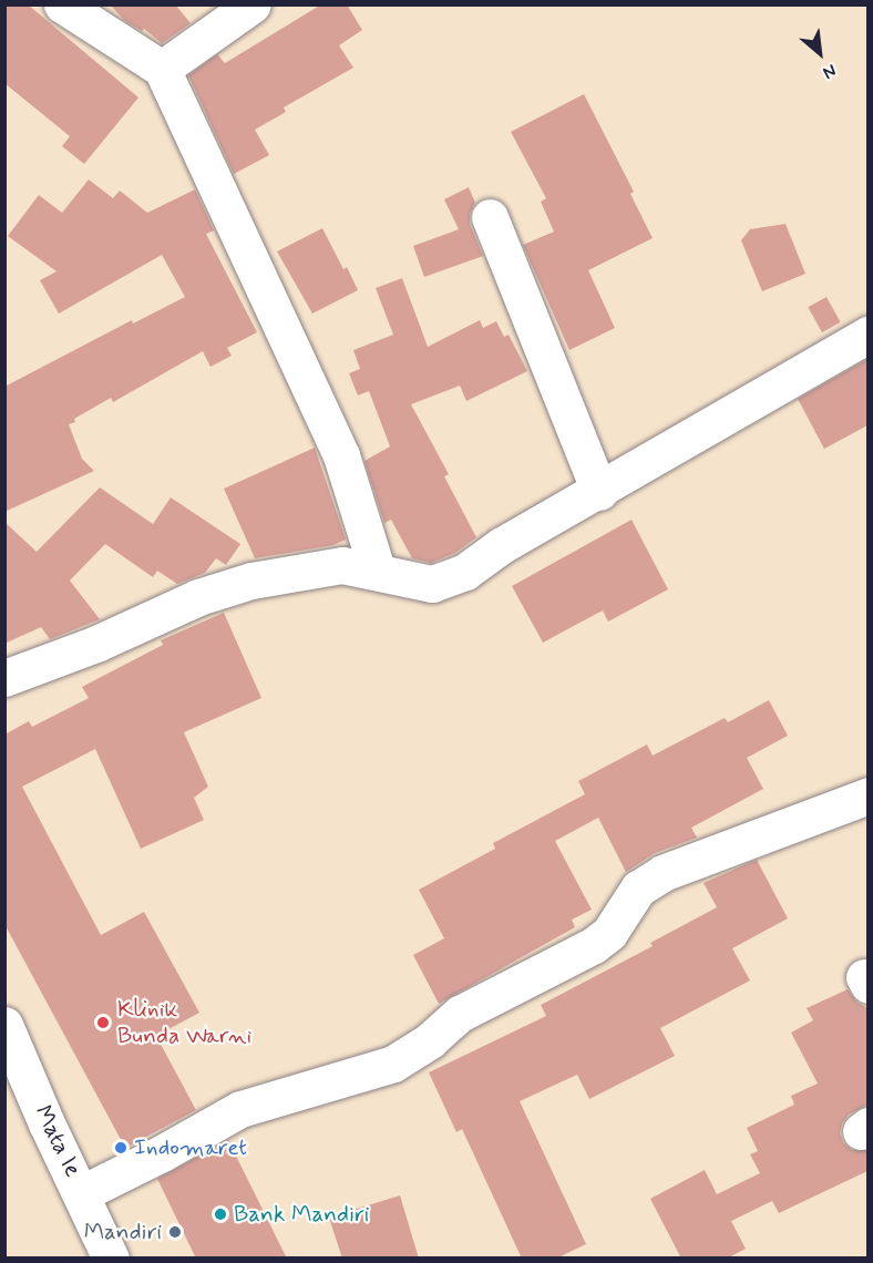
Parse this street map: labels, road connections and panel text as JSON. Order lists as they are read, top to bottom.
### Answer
{
  "streets": {
    "street": ["Mata Ie"]
  },
  "places": [
    "Klinik Bunda Warni",
    "Indomaret",
    "Bank Mandiri",
    "Mandiri"
  ],
  "north": "bottom right"
}
